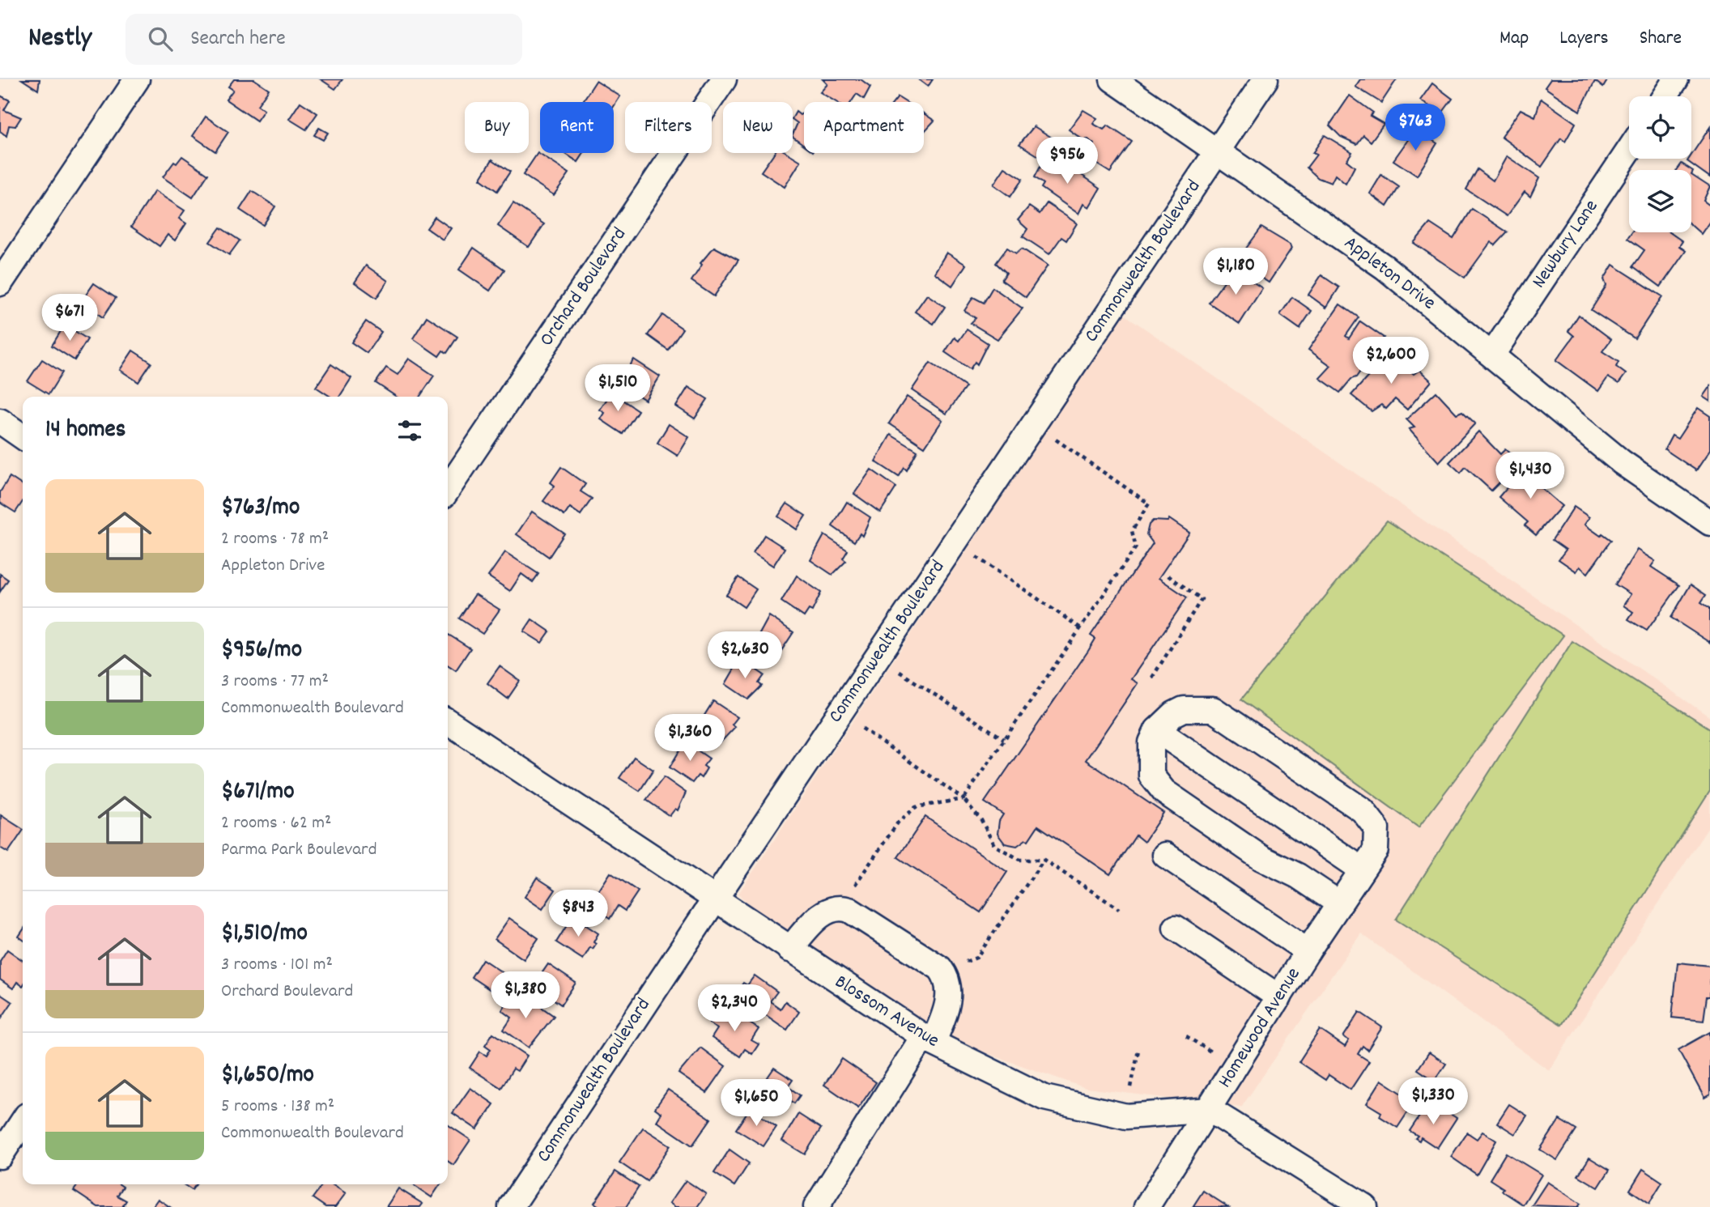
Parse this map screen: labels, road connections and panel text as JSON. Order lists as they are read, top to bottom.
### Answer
{
  "streets": {
    "street": [
      "Newbury Lane",
      "Commonwealth Boulevard",
      "Appleton Drive",
      "Orchard Boulevard",
      "Blossom Avenue",
      "Homewood Avenue"
    ]
  },
  "crossings": [
    ["Newbury Lane", "Appleton Drive"],
    ["Commonwealth Boulevard", "Appleton Drive"],
    ["Commonwealth Boulevard", "Blossom Avenue"],
    ["Blossom Avenue", "Homewood Avenue"]
  ],
  "page": {
    "header": "Nestly",
    "search": "Search here",
    "nav": ["Map", "Layers", "Share"],
    "chip": [
      "Buy",
      "Rent",
      "Filters",
      "New",
      "Apartment"
    ],
    "price": [
      "$763",
      "$956",
      "$1,180",
      "$671",
      "$2,600",
      "$1,510",
      "$1,430",
      "$2,630",
      "$1,360",
      "$843",
      "$1,380",
      "$2,340",
      "$1,330",
      "$1,650"
    ],
    "heading": "14 homes",
    "list": [
      {
        "name": "$763/mo",
        "note": "2 rooms · 78 m² · Appleton Drive"
      },
      {
        "name": "$956/mo",
        "note": "3 rooms · 77 m² · Commonwealth Boulevard"
      },
      {
        "name": "$671/mo",
        "note": "2 rooms · 62 m² · Parma Park Boulevard"
      },
      {
        "name": "$1,510/mo",
        "note": "3 rooms · 101 m² · Orchard Boulevard"
      },
      {
        "name": "$1,650/mo",
        "note": "5 rooms · 138 m² · Commonwealth Boulevard"
      }
    ]
  }
}
